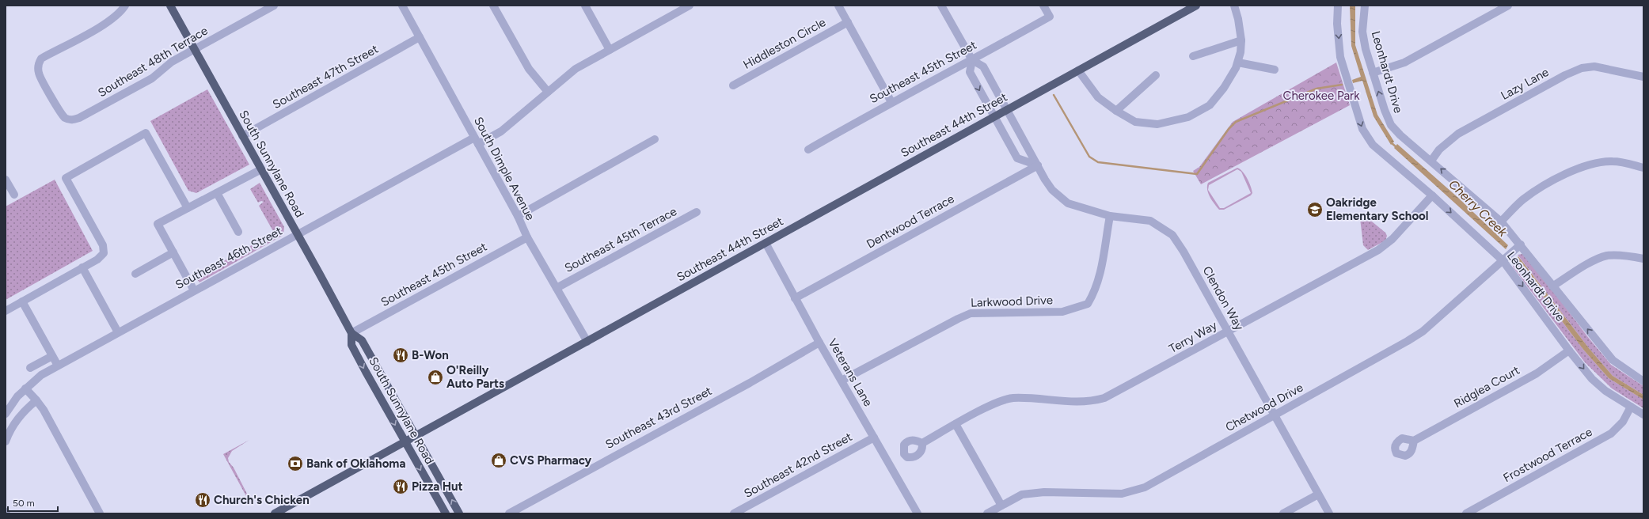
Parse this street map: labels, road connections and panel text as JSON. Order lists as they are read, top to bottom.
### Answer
{
  "streets": {
    "main road": ["Southeast 44th Street", "South Sunnylane Road"],
    "street": [
      "Hiddleston Circle",
      "Southeast 48th Terrace",
      "Southeast 45th Street",
      "Leonhardt Drive",
      "Southeast 47th Street",
      "Lazy Lane",
      "South Dimple Avenue",
      "Dentwood Terrace",
      "Southeast 45th Terrace",
      "Southeast 46th Street",
      "Clendon Way",
      "Larkwood Drive",
      "Terry Way",
      "Veterans Lane",
      "Ridglea Court",
      "Chetwood Drive",
      "Southeast 43rd Street",
      "Frostwood Terrace",
      "Southeast 42nd Street"
    ]
  },
  "crossings": [
    ["Southeast 48th Terrace", "South Sunnylane Road"],
    ["Southeast 45th Street", "South Sunnylane Road"],
    ["Southeast 45th Street", "South Dimple Avenue"],
    ["Southeast 45th Street", "Clendon Way"],
    ["Leonhardt Drive", "Lazy Lane"],
    ["Leonhardt Drive", "Terry Way"],
    ["Leonhardt Drive", "Ridglea Court"],
    ["Leonhardt Drive", "Chetwood Drive"],
    ["Leonhardt Drive", "Frostwood Terrace"],
    ["Southeast 47th Street", "South Sunnylane Road"],
    ["Southeast 47th Street", "South Dimple Avenue"],
    ["Southeast 44th Street", "South Sunnylane Road"],
    ["Southeast 44th Street", "South Dimple Avenue"],
    ["Southeast 44th Street", "Clendon Way"],
    ["Southeast 44th Street", "Veterans Lane"],
    ["South Sunnylane Road", "Southeast 46th Street"],
    ["South Dimple Avenue", "Southeast 45th Terrace"],
    ["South Dimple Avenue", "Southeast 46th Street"],
    ["Dentwood Terrace", "Clendon Way"],
    ["Dentwood Terrace", "Veterans Lane"],
    ["Clendon Way", "Larkwood Drive"],
    ["Clendon Way", "Terry Way"],
    ["Clendon Way", "Chetwood Drive"],
    ["Larkwood Drive", "Veterans Lane"],
    ["Veterans Lane", "Southeast 43rd Street"],
    ["Veterans Lane", "Southeast 42nd Street"]
  ],
  "water": ["Cherry Creek"],
  "parks": ["Cherokee Park"],
  "places": {
    "school or university": ["Oakridge Elementary School"],
    "restaurant": ["B-Won", "Pizza Hut", "Church's Chicken"],
    "shop": ["O'Reilly Auto Parts", "CVS Pharmacy"],
    "bank": ["Bank of Oklahoma"]
  },
  "scale_bar": "50 m"
}
